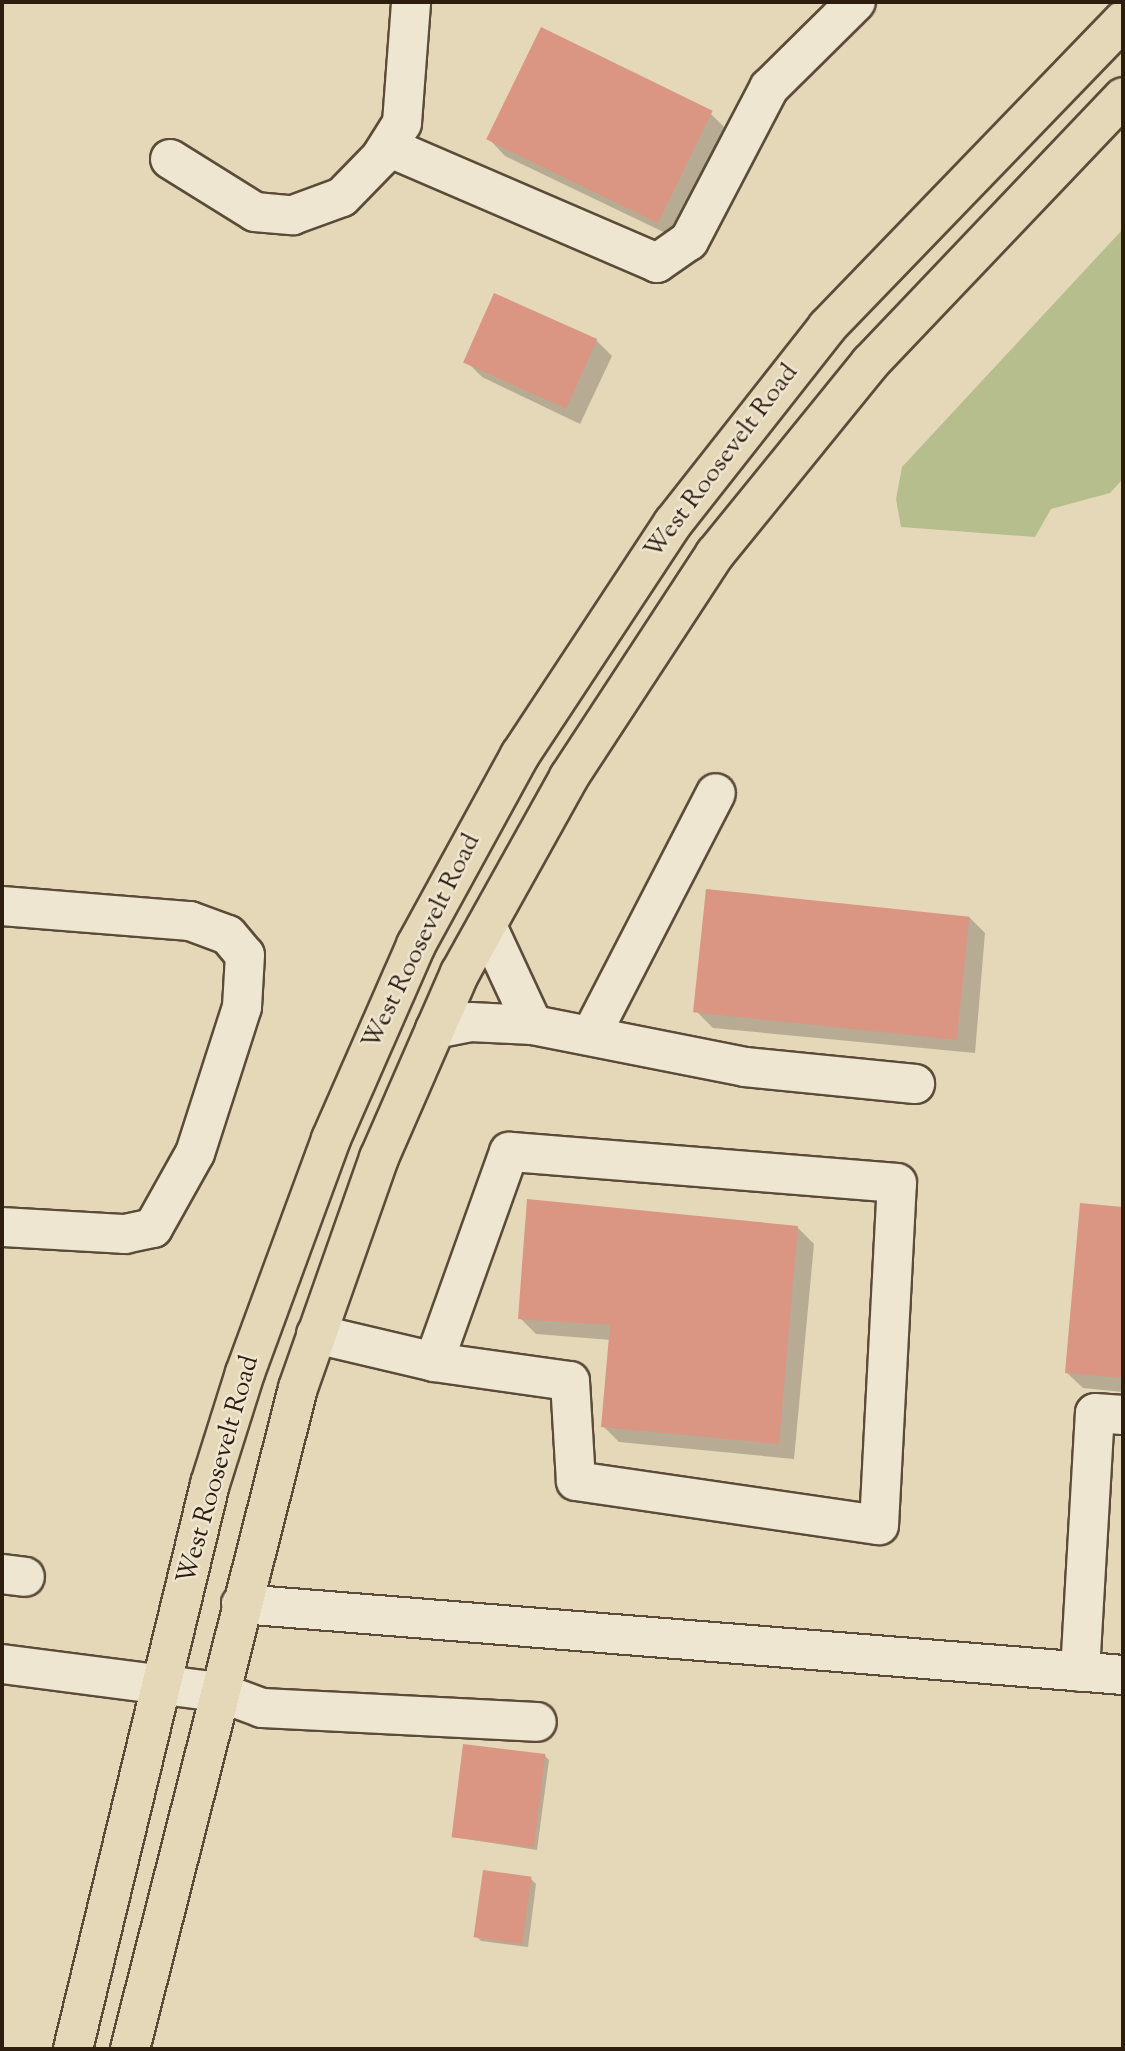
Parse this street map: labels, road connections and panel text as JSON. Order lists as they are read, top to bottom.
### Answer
{
  "streets": {
    "main road": ["West Roosevelt Road"]
  }
}
